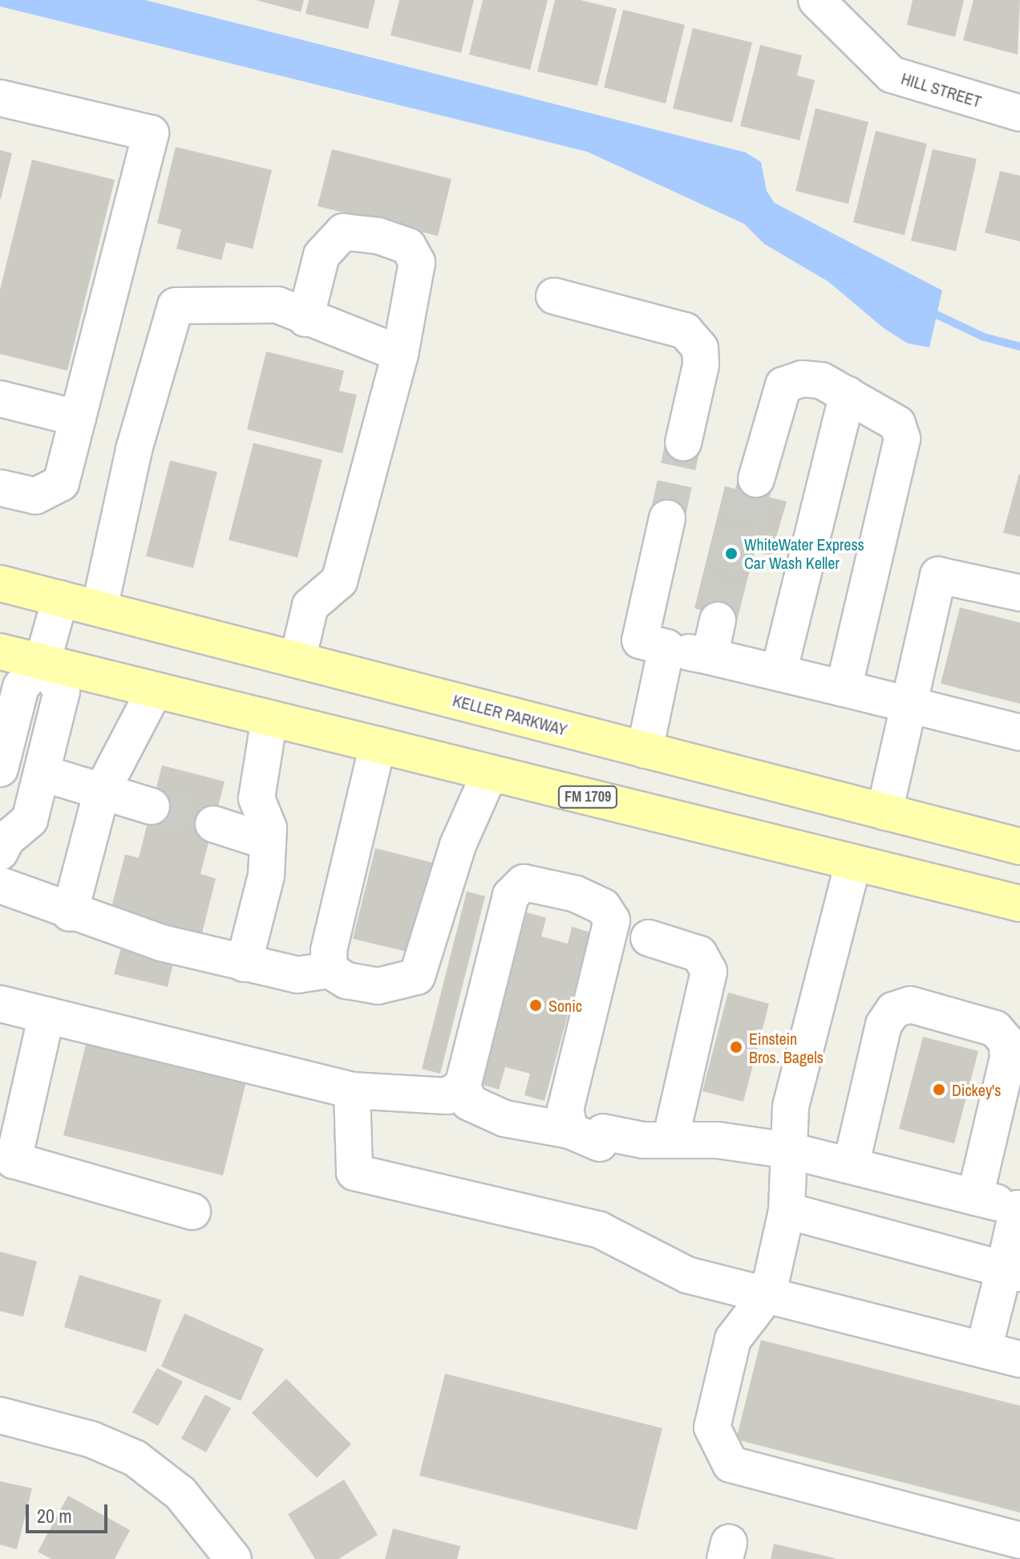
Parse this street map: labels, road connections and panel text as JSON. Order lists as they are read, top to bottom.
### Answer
{
  "streets": {
    "main road": ["KELLER PARKWAY", "FM 1709"],
    "street": ["HILL STREET"]
  },
  "places": [
    "WhiteWater Express Car Wash Keller",
    "Sonic",
    "Einstein Bros. Bagels",
    "Dickey's"
  ],
  "scale_bar": "20 m"
}
